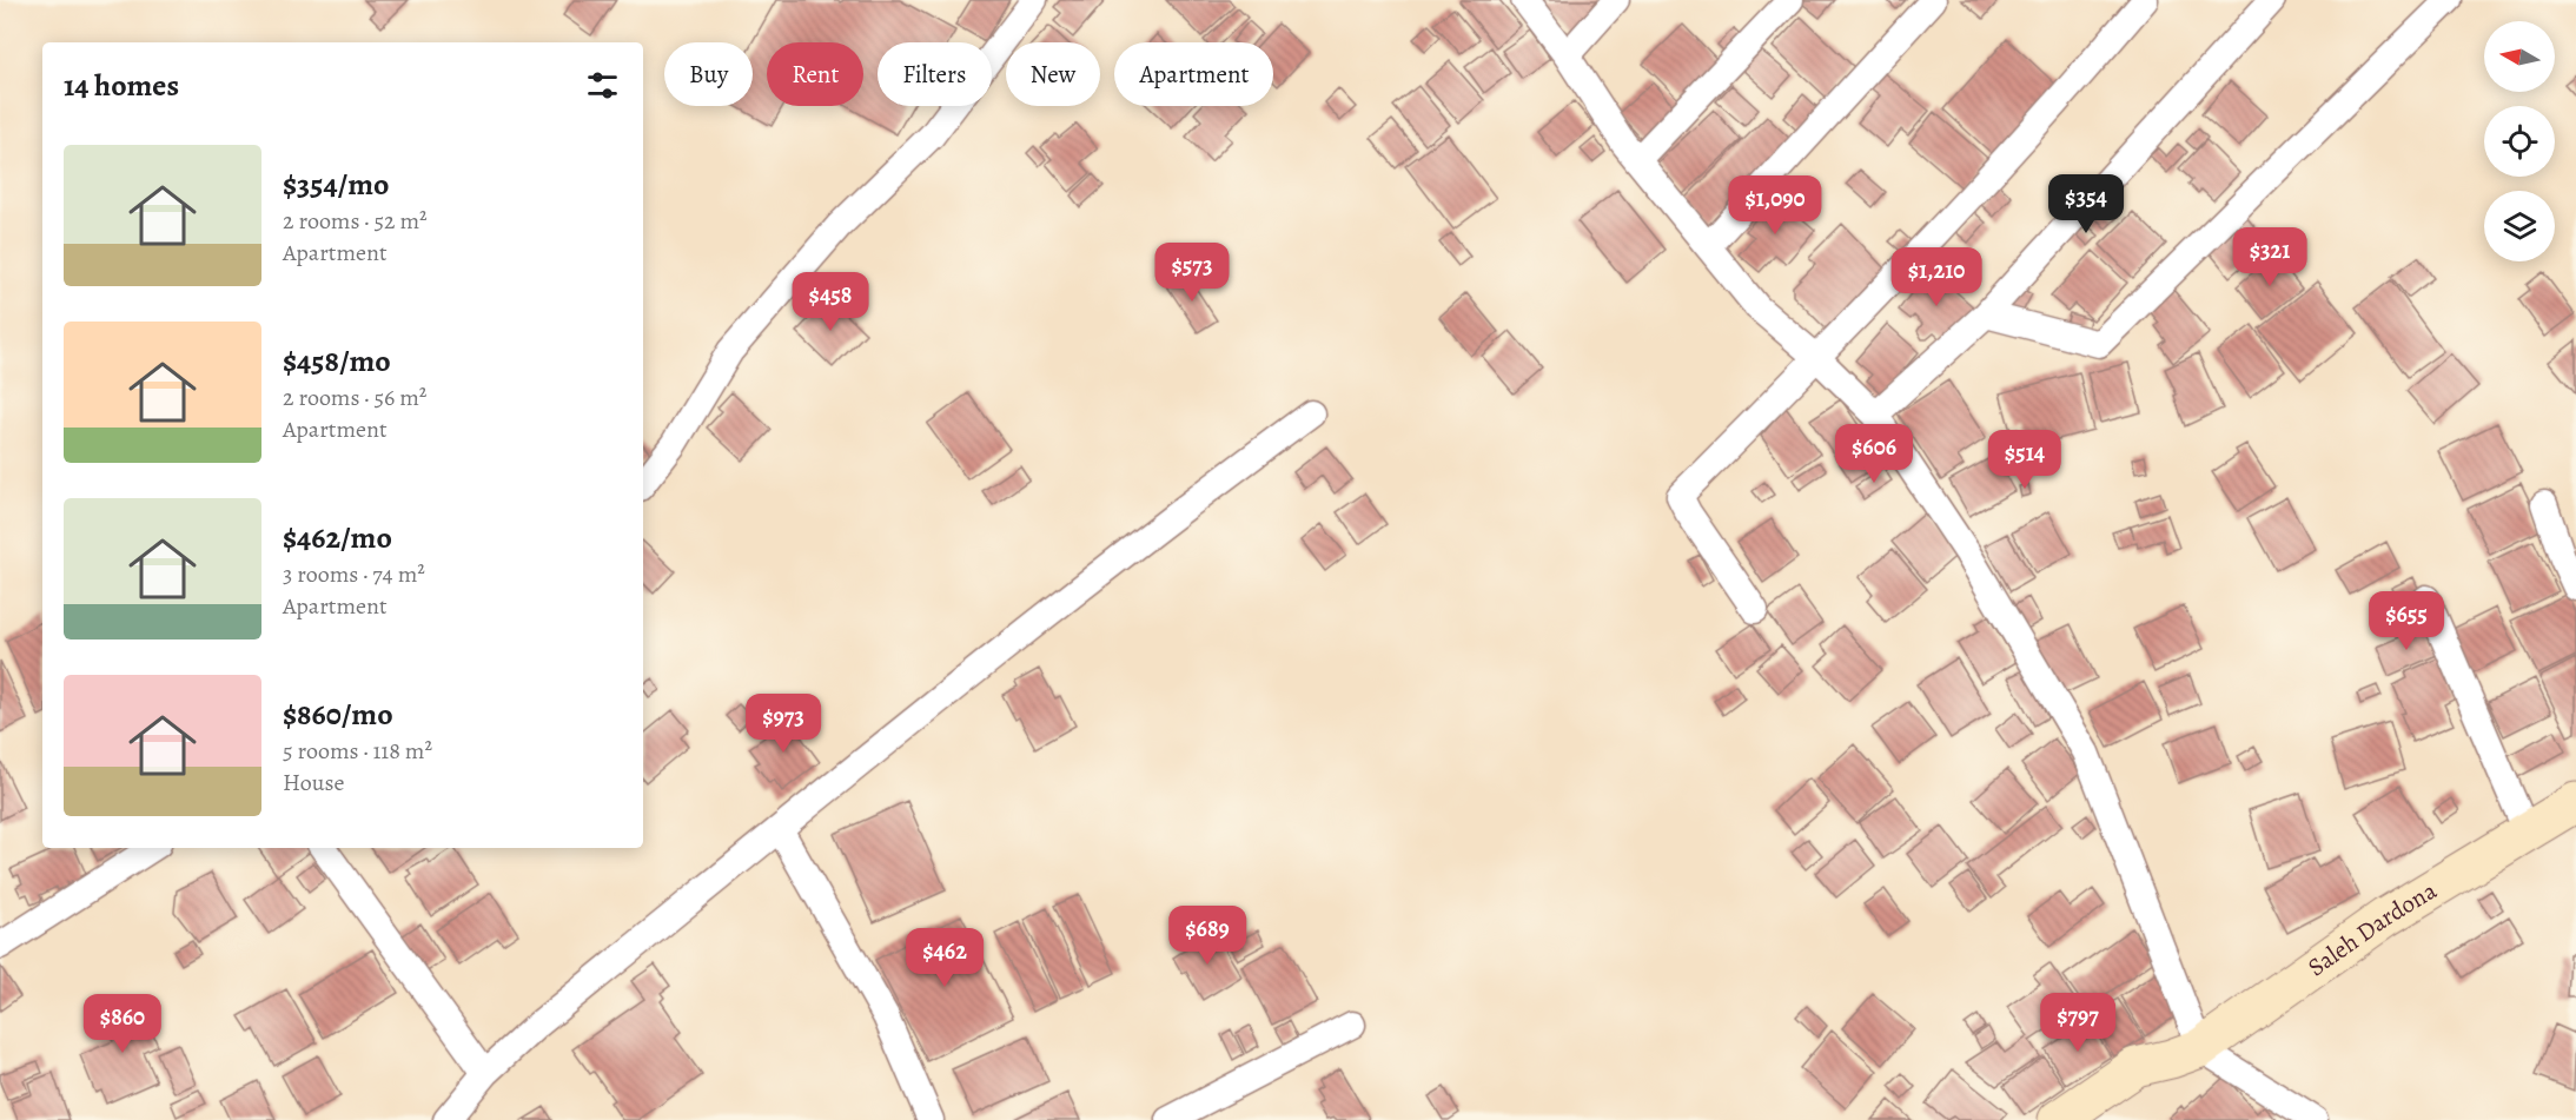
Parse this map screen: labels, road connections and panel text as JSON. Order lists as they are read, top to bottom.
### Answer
{
  "streets": {
    "street": ["Saleh Dardona"]
  },
  "north": "left",
  "page": {
    "chip": [
      "Buy",
      "Rent",
      "Filters",
      "New",
      "Apartment"
    ],
    "heading": "14 homes",
    "list": [
      {
        "name": "$354/mo",
        "note": "2 rooms · 52 m² · Apartment"
      },
      {
        "name": "$458/mo",
        "note": "2 rooms · 56 m² · Apartment"
      },
      {
        "name": "$462/mo",
        "note": "3 rooms · 74 m² · Apartment"
      },
      {
        "name": "$860/mo",
        "note": "5 rooms · 118 m² · House"
      }
    ],
    "price": [
      "$354",
      "$1,090",
      "$321",
      "$573",
      "$1,210",
      "$458",
      "$606",
      "$514",
      "$655",
      "$973",
      "$689",
      "$462",
      "$797",
      "$860"
    ]
  }
}
